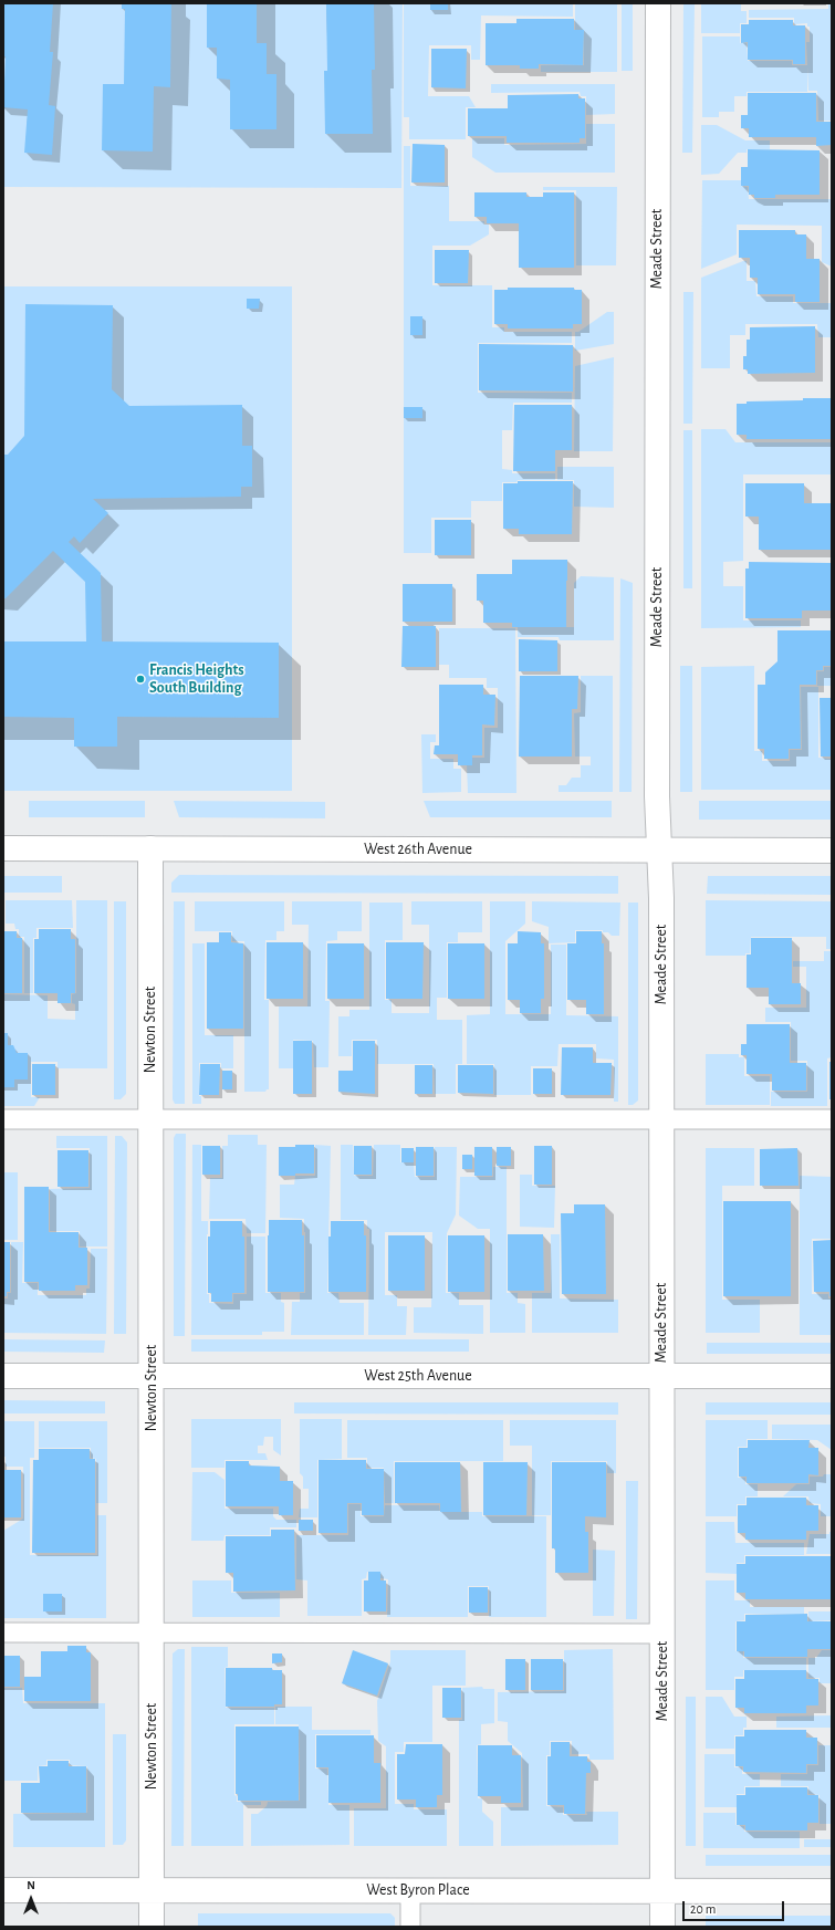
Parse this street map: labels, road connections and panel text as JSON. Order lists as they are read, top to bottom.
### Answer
{
  "streets": {
    "street": [
      "Meade Street",
      "West 26th Avenue",
      "Newton Street",
      "West 25th Avenue",
      "West Byron Place"
    ]
  },
  "crossings": [
    ["Meade Street", "West 26th Avenue"],
    ["Meade Street", "West 25th Avenue"],
    ["Meade Street", "West Byron Place"],
    ["West 26th Avenue", "Newton Street"],
    ["Newton Street", "West 25th Avenue"],
    ["Newton Street", "West Byron Place"]
  ],
  "places": ["Francis Heights South Building"],
  "scale_bar": "20 m",
  "north": "top"
}
